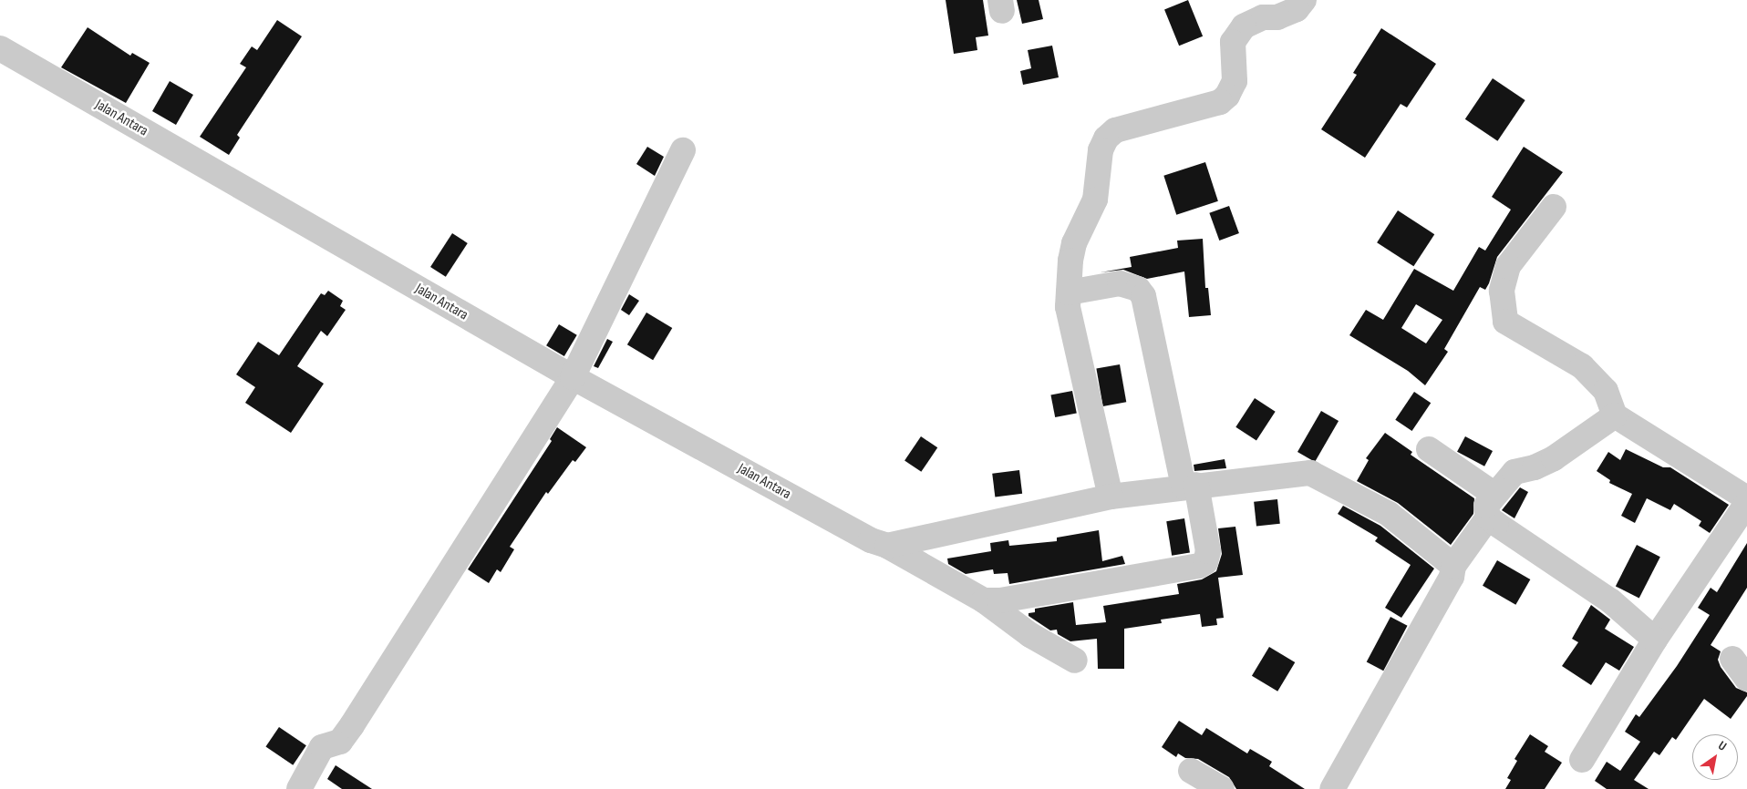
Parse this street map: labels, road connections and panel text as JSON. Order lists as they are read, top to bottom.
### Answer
{
  "streets": {
    "street": ["Jalan Antara"]
  },
  "north": "top right"
}
